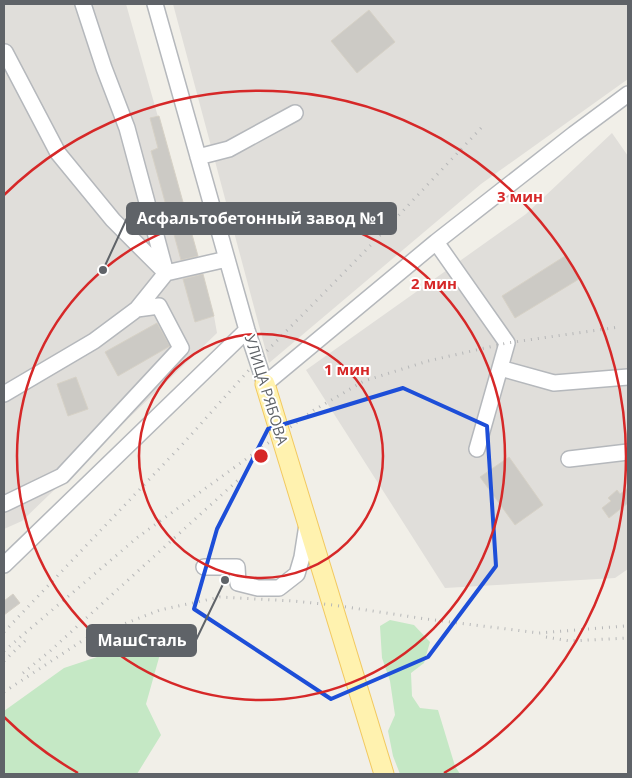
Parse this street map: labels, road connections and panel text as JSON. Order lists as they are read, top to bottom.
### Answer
{
  "streets": {
    "main road": ["УЛИЦА РЯБОВА"]
  },
  "places": ["Асфальтобетонный завод №1", "МашСталь"],
  "rings": ["3 мин", "2 мин", "1 мин"]
}
